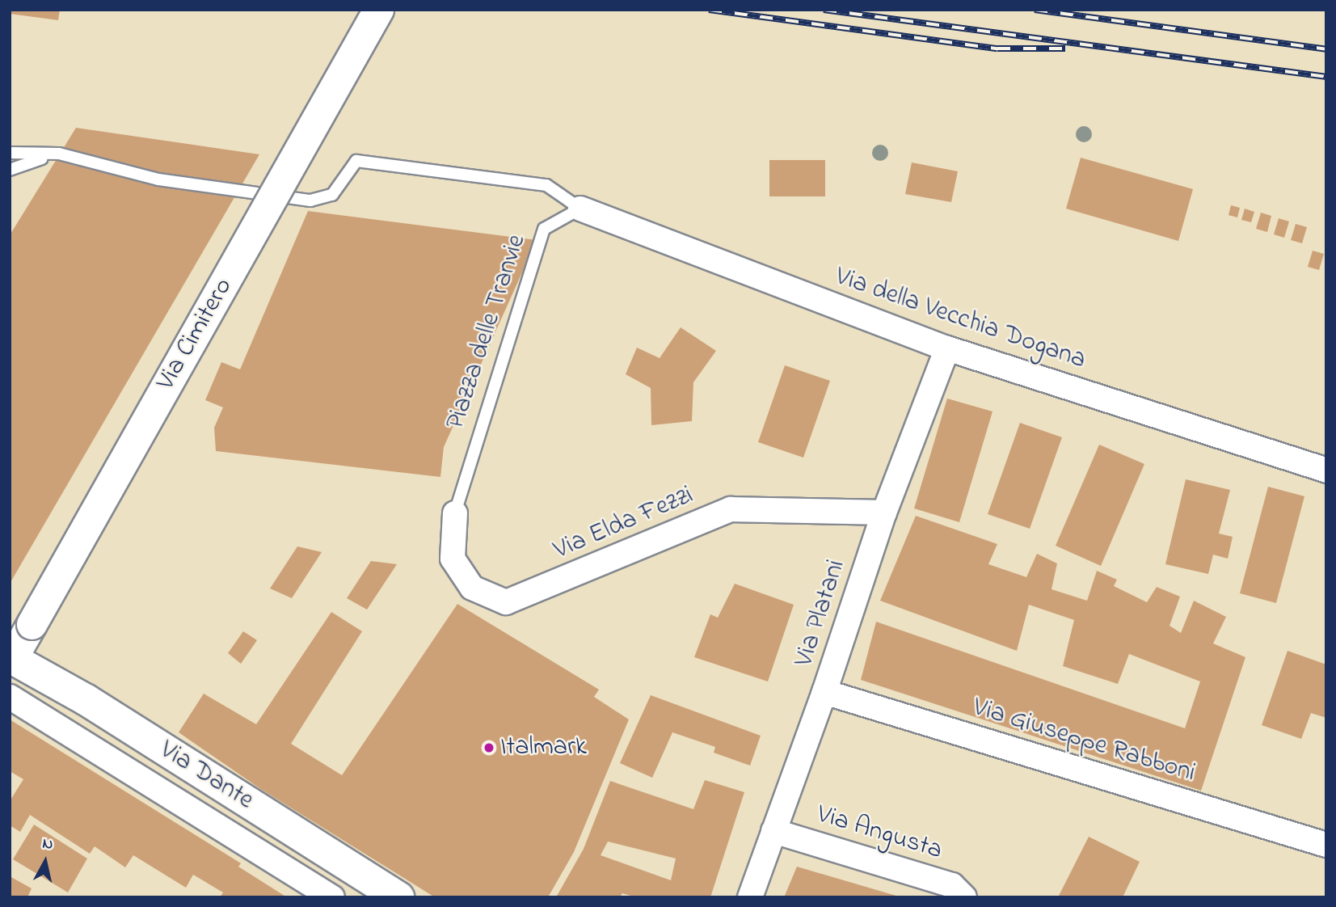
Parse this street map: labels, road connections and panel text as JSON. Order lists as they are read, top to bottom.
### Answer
{
  "streets": {
    "main road": ["Via Dante"],
    "street": [
      "Via della Vecchia Dogana",
      "Via Cimitero",
      "Via Elda Fezzi",
      "Via Platani",
      "Via Giuseppe Rabboni",
      "Via Angusta"
    ],
    "lane": ["Piazza delle Tranvie"]
  },
  "crossings": [
    ["Via della Vecchia Dogana", "Piazza delle Tranvie"],
    ["Via della Vecchia Dogana", "Via Platani"],
    ["Piazza delle Tranvie", "Via Elda Fezzi"],
    ["Via Cimitero", "Via Dante"],
    ["Via Elda Fezzi", "Via Platani"],
    ["Via Platani", "Via Giuseppe Rabboni"],
    ["Via Platani", "Via Angusta"]
  ],
  "places": ["Italmark"],
  "north": "top"
}
